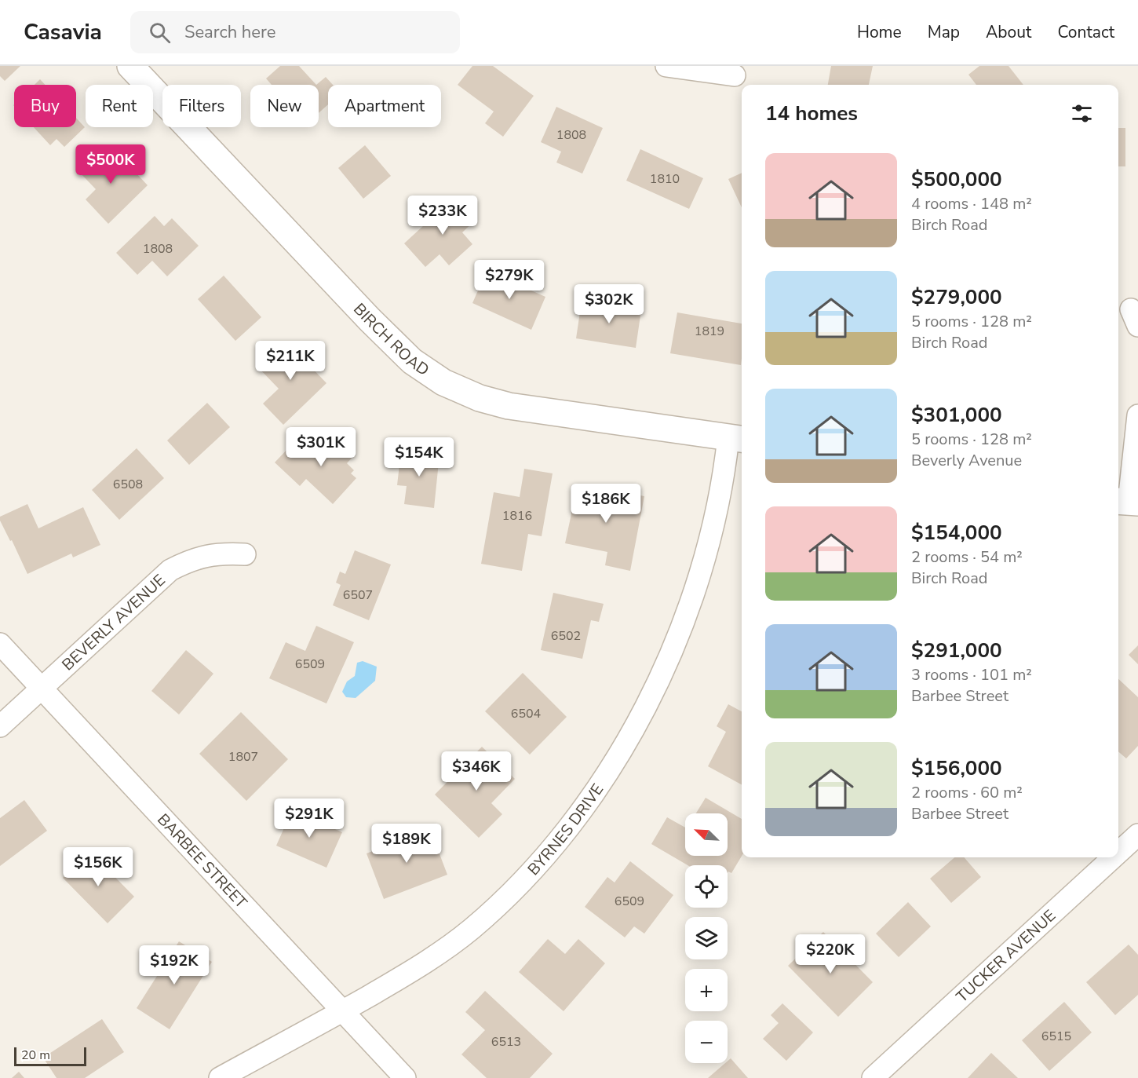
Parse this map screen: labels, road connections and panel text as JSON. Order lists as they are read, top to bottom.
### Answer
{
  "streets": {
    "street": [
      "BIRCH ROAD",
      "BEVERLY AVENUE",
      "BYRNES DRIVE",
      "BARBEE STREET",
      "TUCKER AVENUE"
    ]
  },
  "crossings": [
    ["BIRCH ROAD", "BYRNES DRIVE"],
    ["BEVERLY AVENUE", "BARBEE STREET"],
    ["BYRNES DRIVE", "BARBEE STREET"]
  ],
  "house_numbers": [
    "1808",
    "1810",
    "1808",
    "1819",
    "6508",
    "1816",
    "6507",
    "6502",
    "6509",
    "6504",
    "1807",
    "6509",
    "6515",
    "6513"
  ],
  "scale_bar": "20 m",
  "north": "top left",
  "page": {
    "header": "Casavia",
    "search": "Search here",
    "nav": [
      "Home",
      "Map",
      "About",
      "Contact"
    ],
    "chip": [
      "Buy",
      "Rent",
      "Filters",
      "New",
      "Apartment"
    ],
    "heading": "14 homes",
    "list": [
      {
        "name": "$500,000",
        "note": "4 rooms · 148 m² · Birch Road"
      },
      {
        "name": "$279,000",
        "note": "5 rooms · 128 m² · Birch Road"
      },
      {
        "name": "$301,000",
        "note": "5 rooms · 128 m² · Beverly Avenue"
      },
      {
        "name": "$154,000",
        "note": "2 rooms · 54 m² · Birch Road"
      },
      {
        "name": "$291,000",
        "note": "3 rooms · 101 m² · Barbee Street"
      },
      {
        "name": "$156,000",
        "note": "2 rooms · 60 m² · Barbee Street"
      }
    ],
    "price": [
      "$500K",
      "$233K",
      "$279K",
      "$302K",
      "$211K",
      "$301K",
      "$154K",
      "$186K",
      "$346K",
      "$291K",
      "$189K",
      "$156K",
      "$220K",
      "$192K"
    ],
    "map_buttons": ["+", "−"],
    "scale": "20 m"
  }
}
